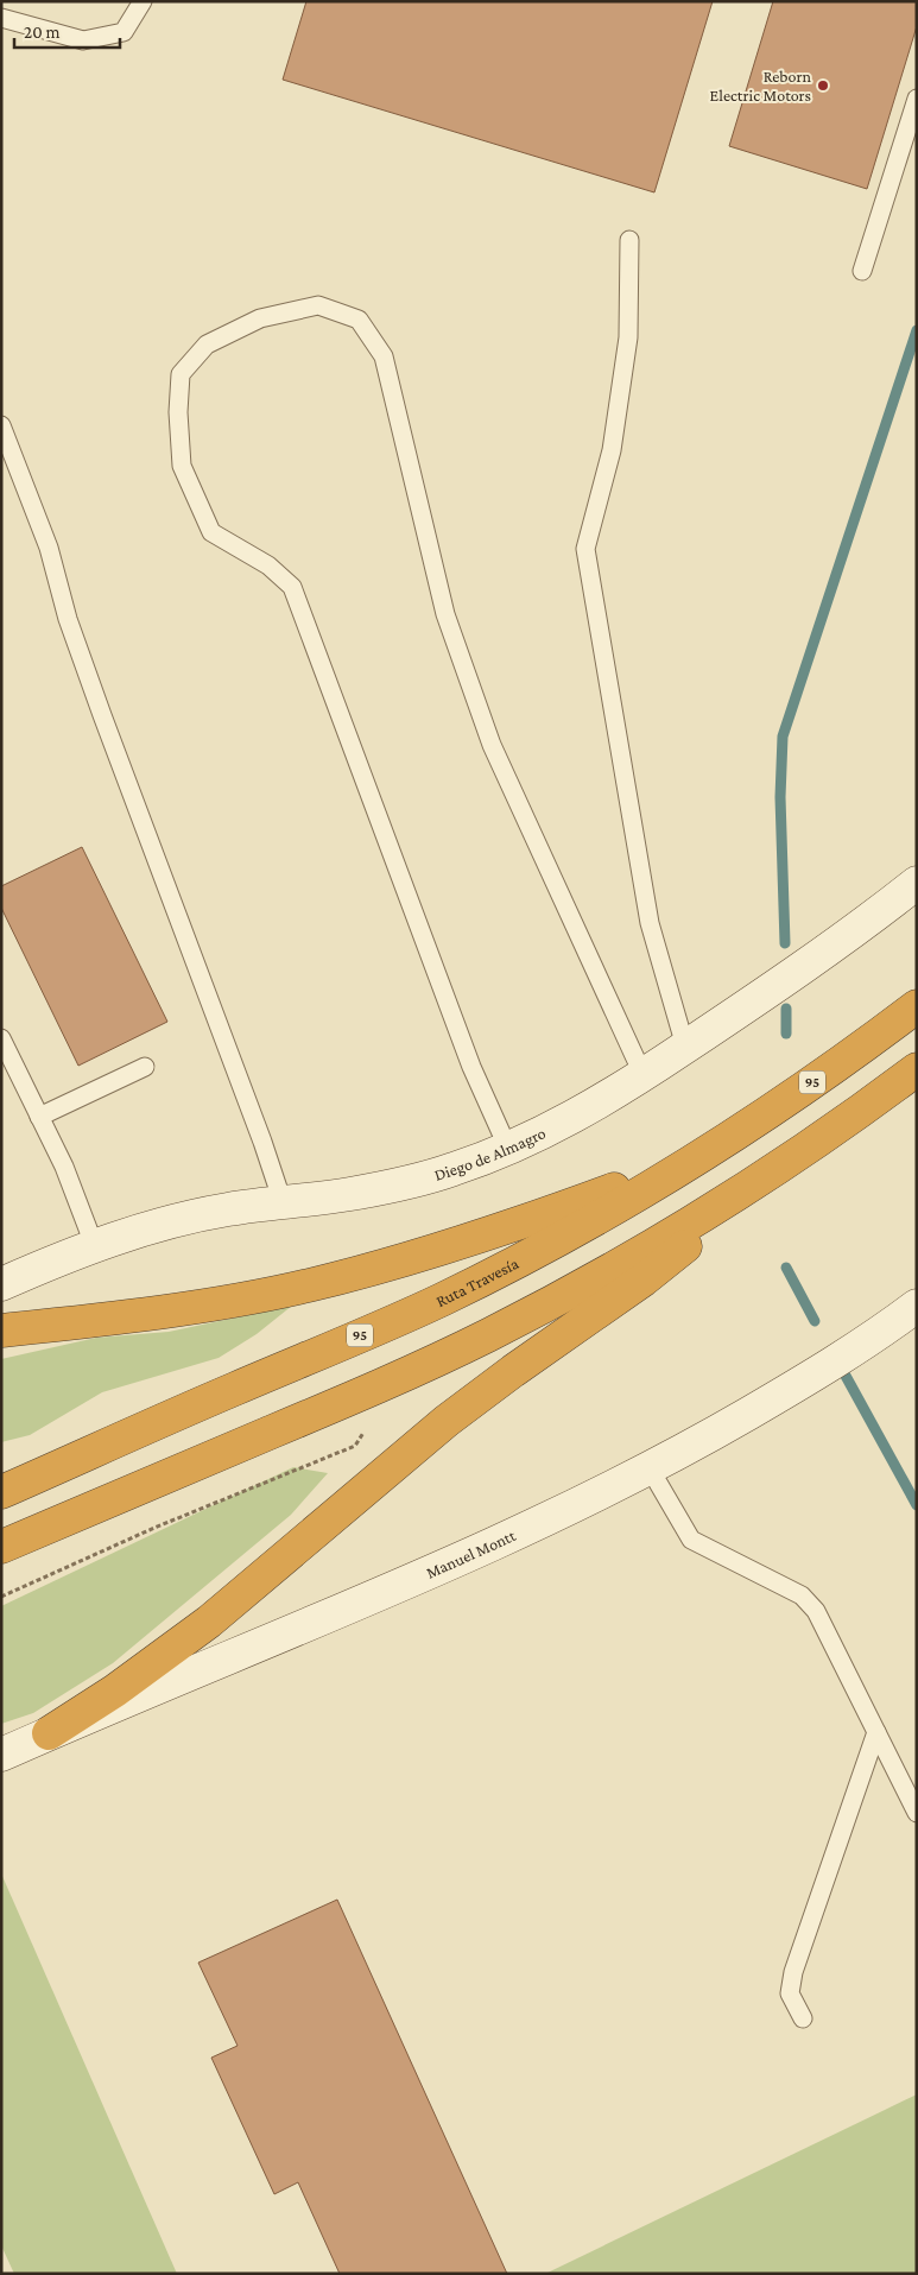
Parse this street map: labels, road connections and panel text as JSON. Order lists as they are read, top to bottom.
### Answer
{
  "streets": {
    "highway": ["95", "Ruta Travesía"],
    "main road": ["Diego de Almagro", "Manuel Montt"]
  },
  "places": ["Reborn Electric Motors"],
  "scale_bar": "20 m"
}
